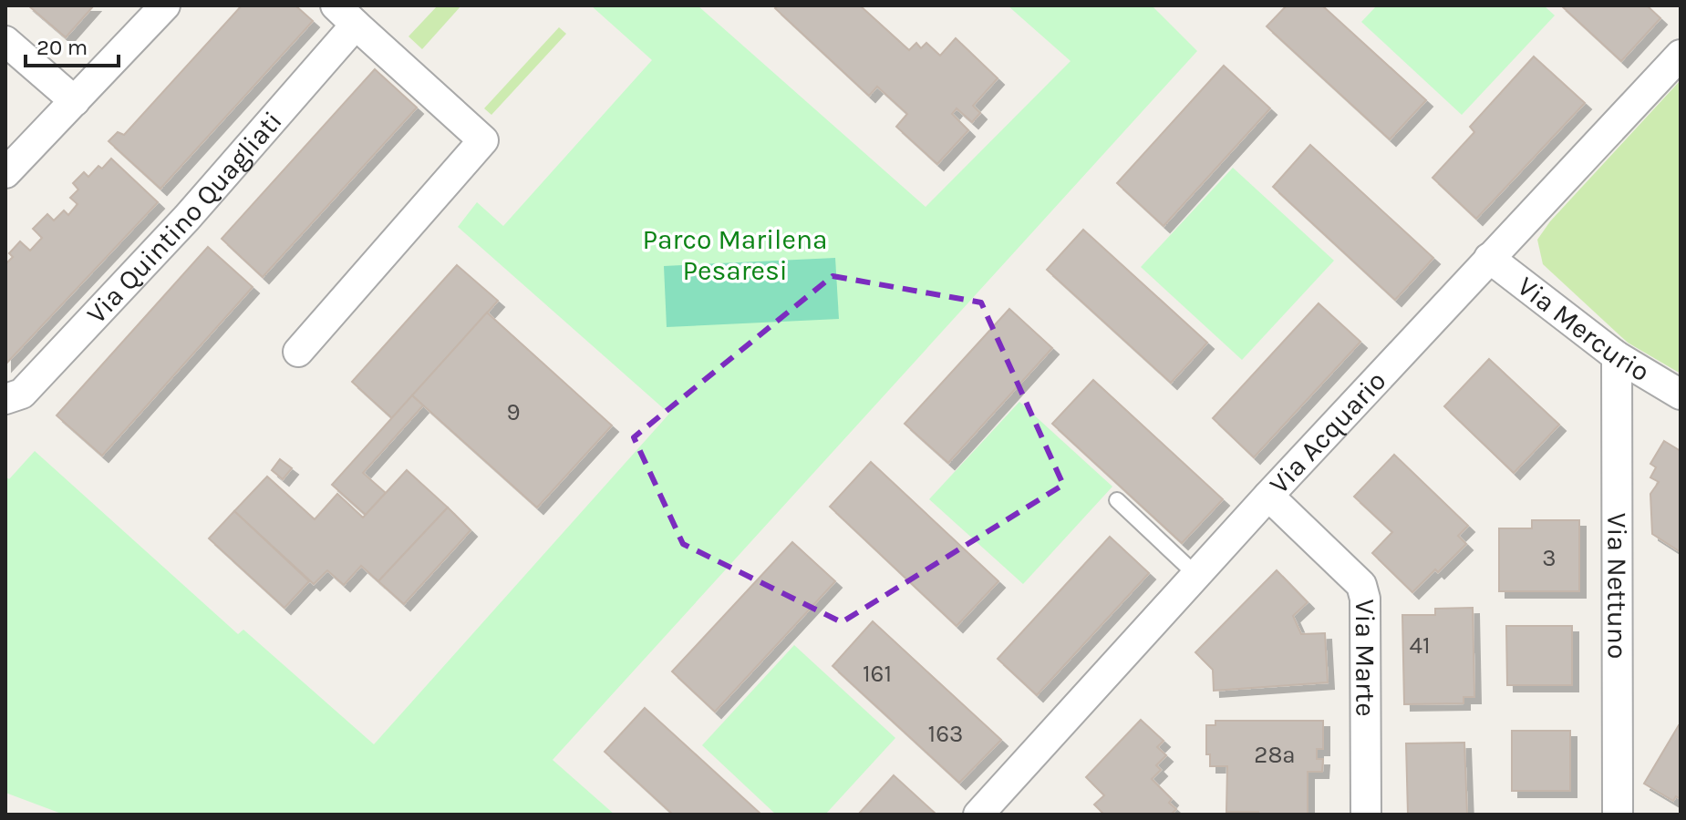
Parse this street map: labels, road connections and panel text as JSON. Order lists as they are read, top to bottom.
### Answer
{
  "streets": {
    "street": [
      "Via Quintino Quagliati",
      "Via Mercurio",
      "Via Acquario",
      "Via Nettuno",
      "Via Marte"
    ]
  },
  "crossings": [
    ["Via Mercurio", "Via Acquario"],
    ["Via Mercurio", "Via Nettuno"],
    ["Via Acquario", "Via Marte"]
  ],
  "parks": ["Parco Marilena Pesaresi"],
  "house_numbers": [
    "9",
    "3",
    "41",
    "161",
    "163",
    "28a"
  ],
  "scale_bar": "20 m"
}
